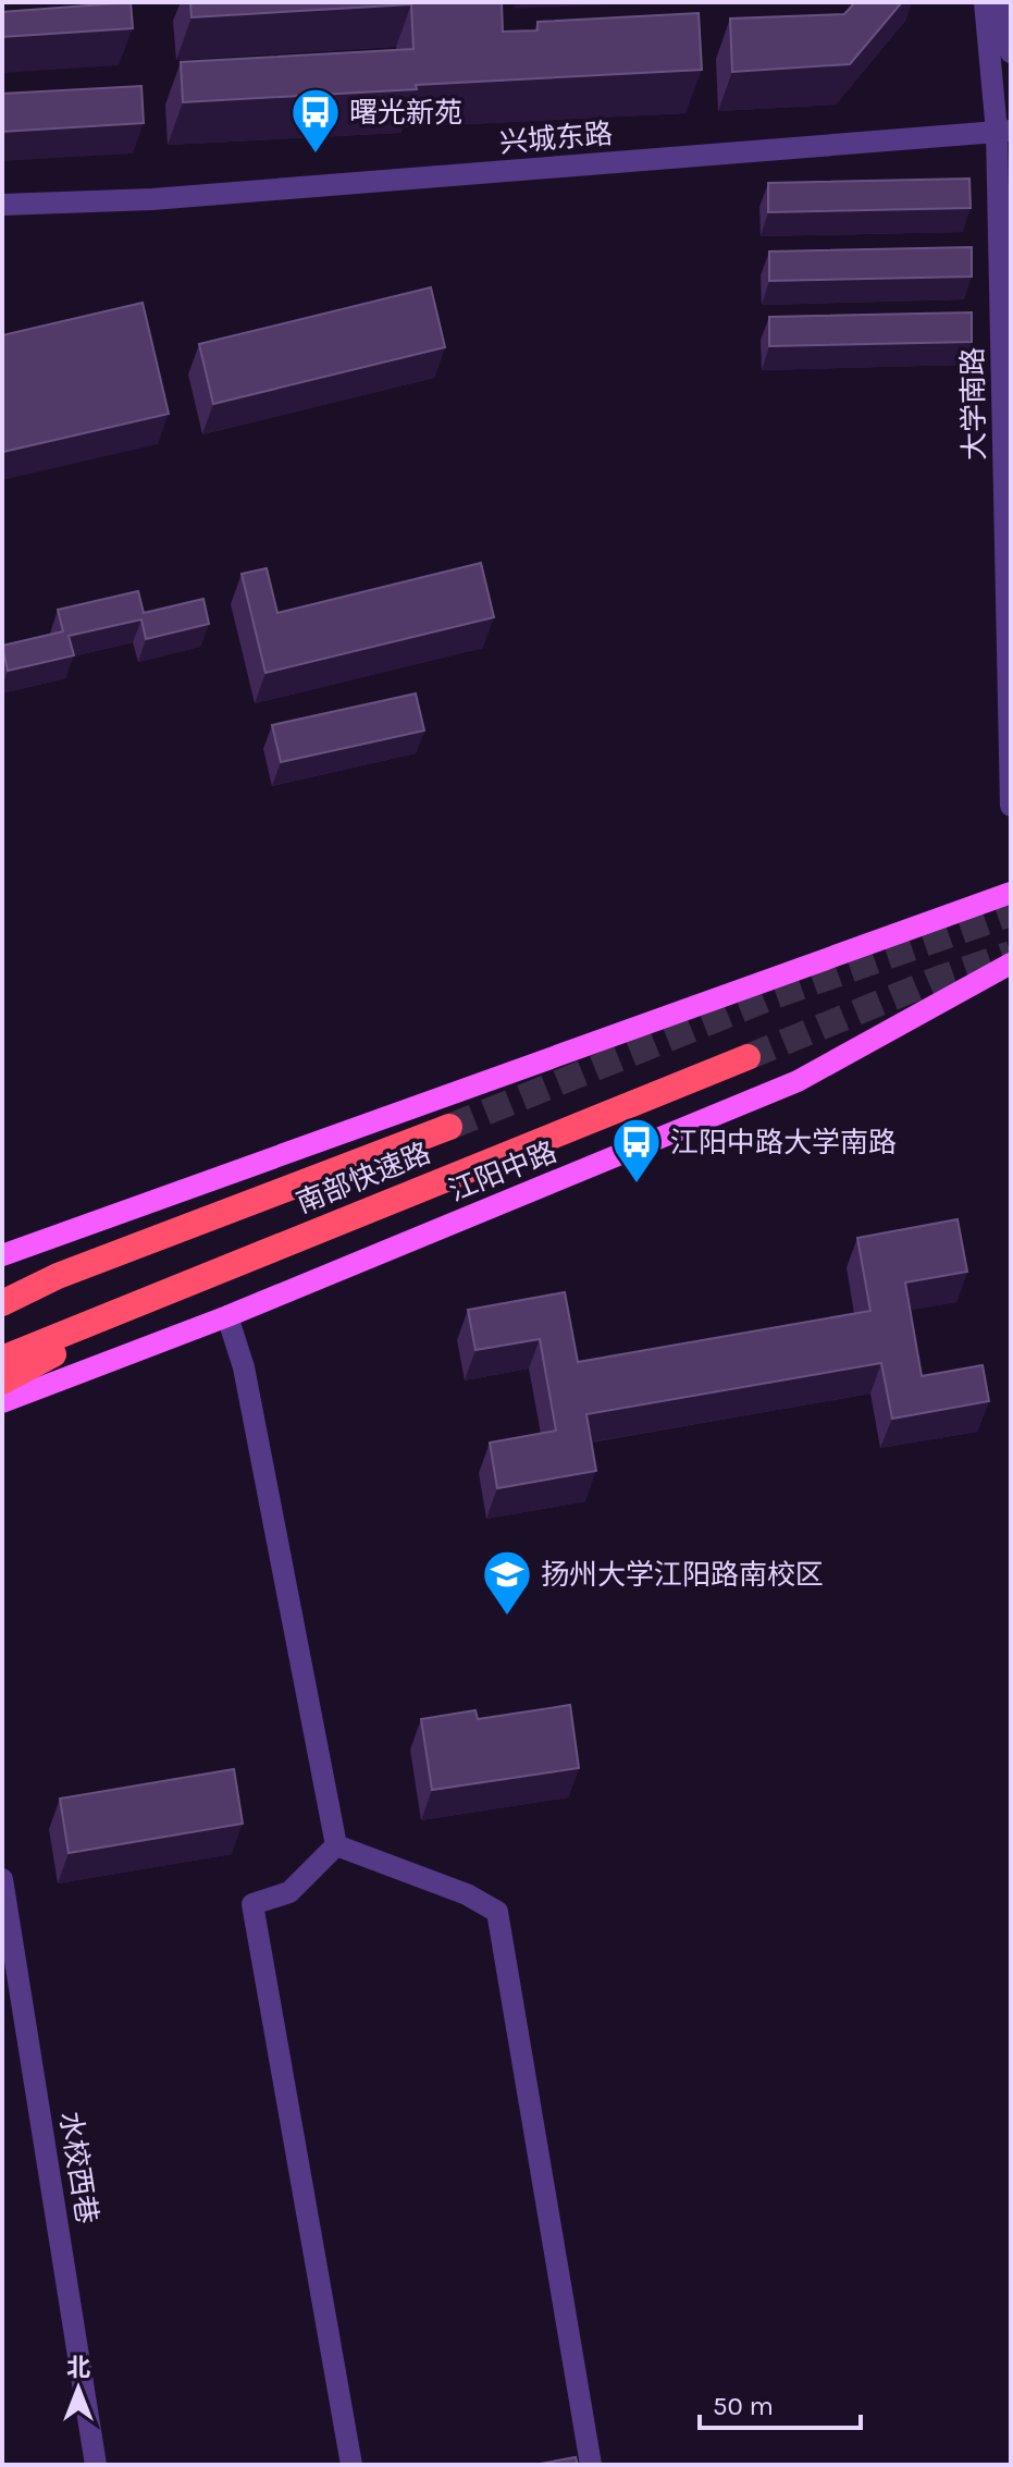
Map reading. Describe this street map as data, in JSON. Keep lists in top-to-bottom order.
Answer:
{
  "streets": {
    "highway": ["南部快速路"],
    "main road": ["江阳中路"],
    "street": ["兴城东路", "大学南路", "水校西巷"]
  },
  "crossings": [
    ["兴城东路", "大学南路"]
  ],
  "places": {
    "bus stop": ["曙光新苑", "江阳中路大学南路"],
    "school or university": ["扬州大学江阳路南校区"]
  },
  "scale_bar": "50 m",
  "north": "top"
}
